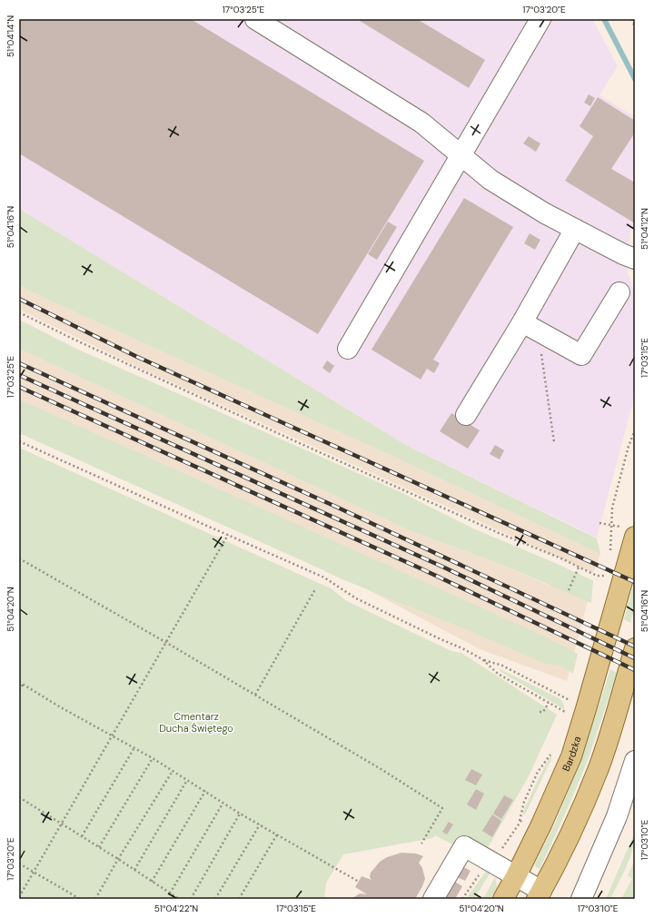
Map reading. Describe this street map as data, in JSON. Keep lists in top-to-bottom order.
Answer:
{
  "streets": {
    "main road": ["Bardzka"]
  },
  "parks": ["Cmentarz Ducha Świętego"],
  "coordinates": [
    "17°03'25\"E",
    "17°03'20\"E",
    "51°04'14\"N",
    "51°04'16\"N",
    "51°04'12\"N",
    "17°03'15\"E",
    "51°04'20\"N",
    "17°03'10\"E",
    "51°04'22\"N"
  ]
}
